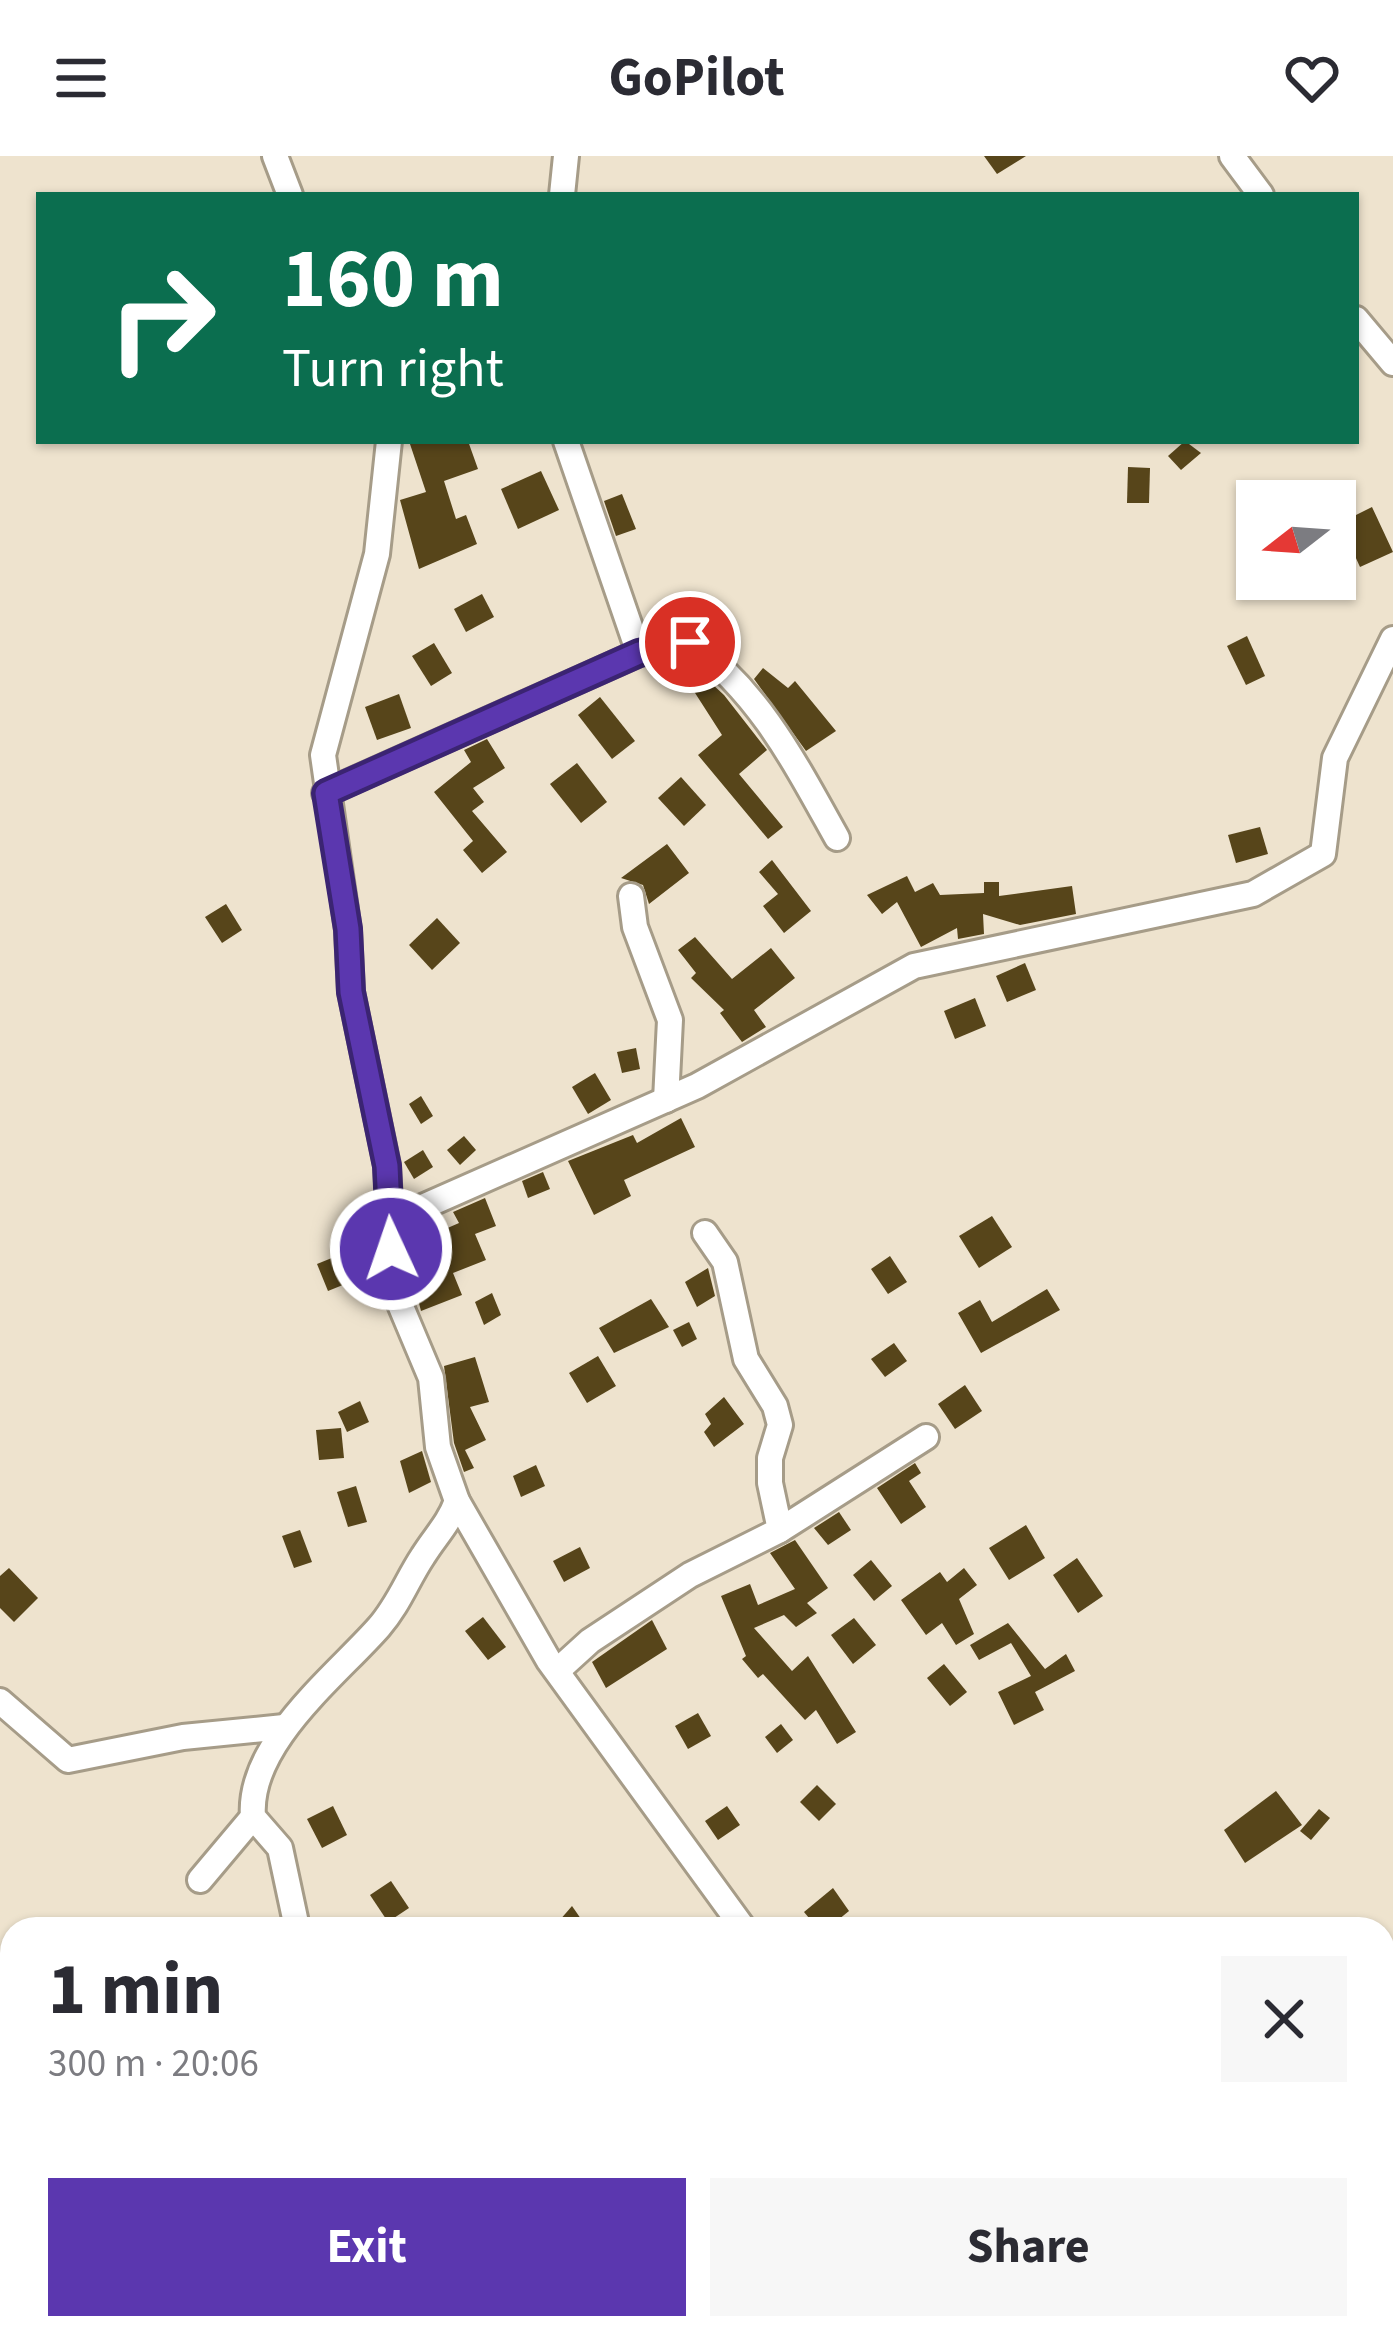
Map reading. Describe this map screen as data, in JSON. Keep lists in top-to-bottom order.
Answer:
{
  "north": "left",
  "page": {
    "header": "GoPilot",
    "turn": ["160 m", "Turn right"],
    "heading": ["1 min", "300 m · 20:06"],
    "buttons": ["Exit", "Share"]
  }
}
